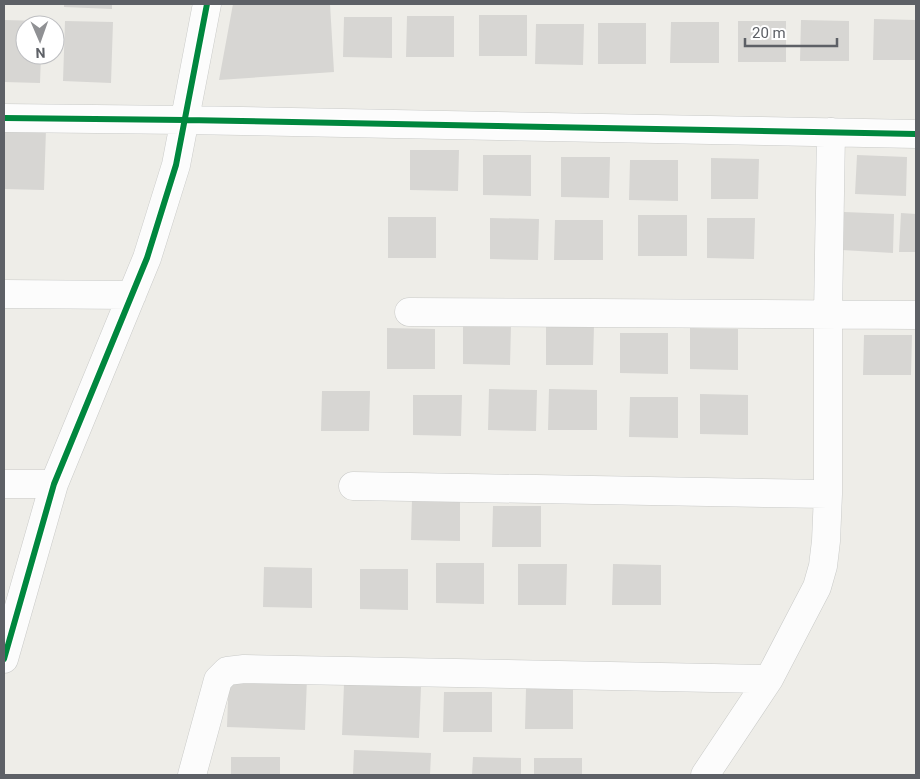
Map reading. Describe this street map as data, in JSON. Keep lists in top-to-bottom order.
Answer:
{
  "scale_bar": "20 m",
  "north": "bottom"
}
